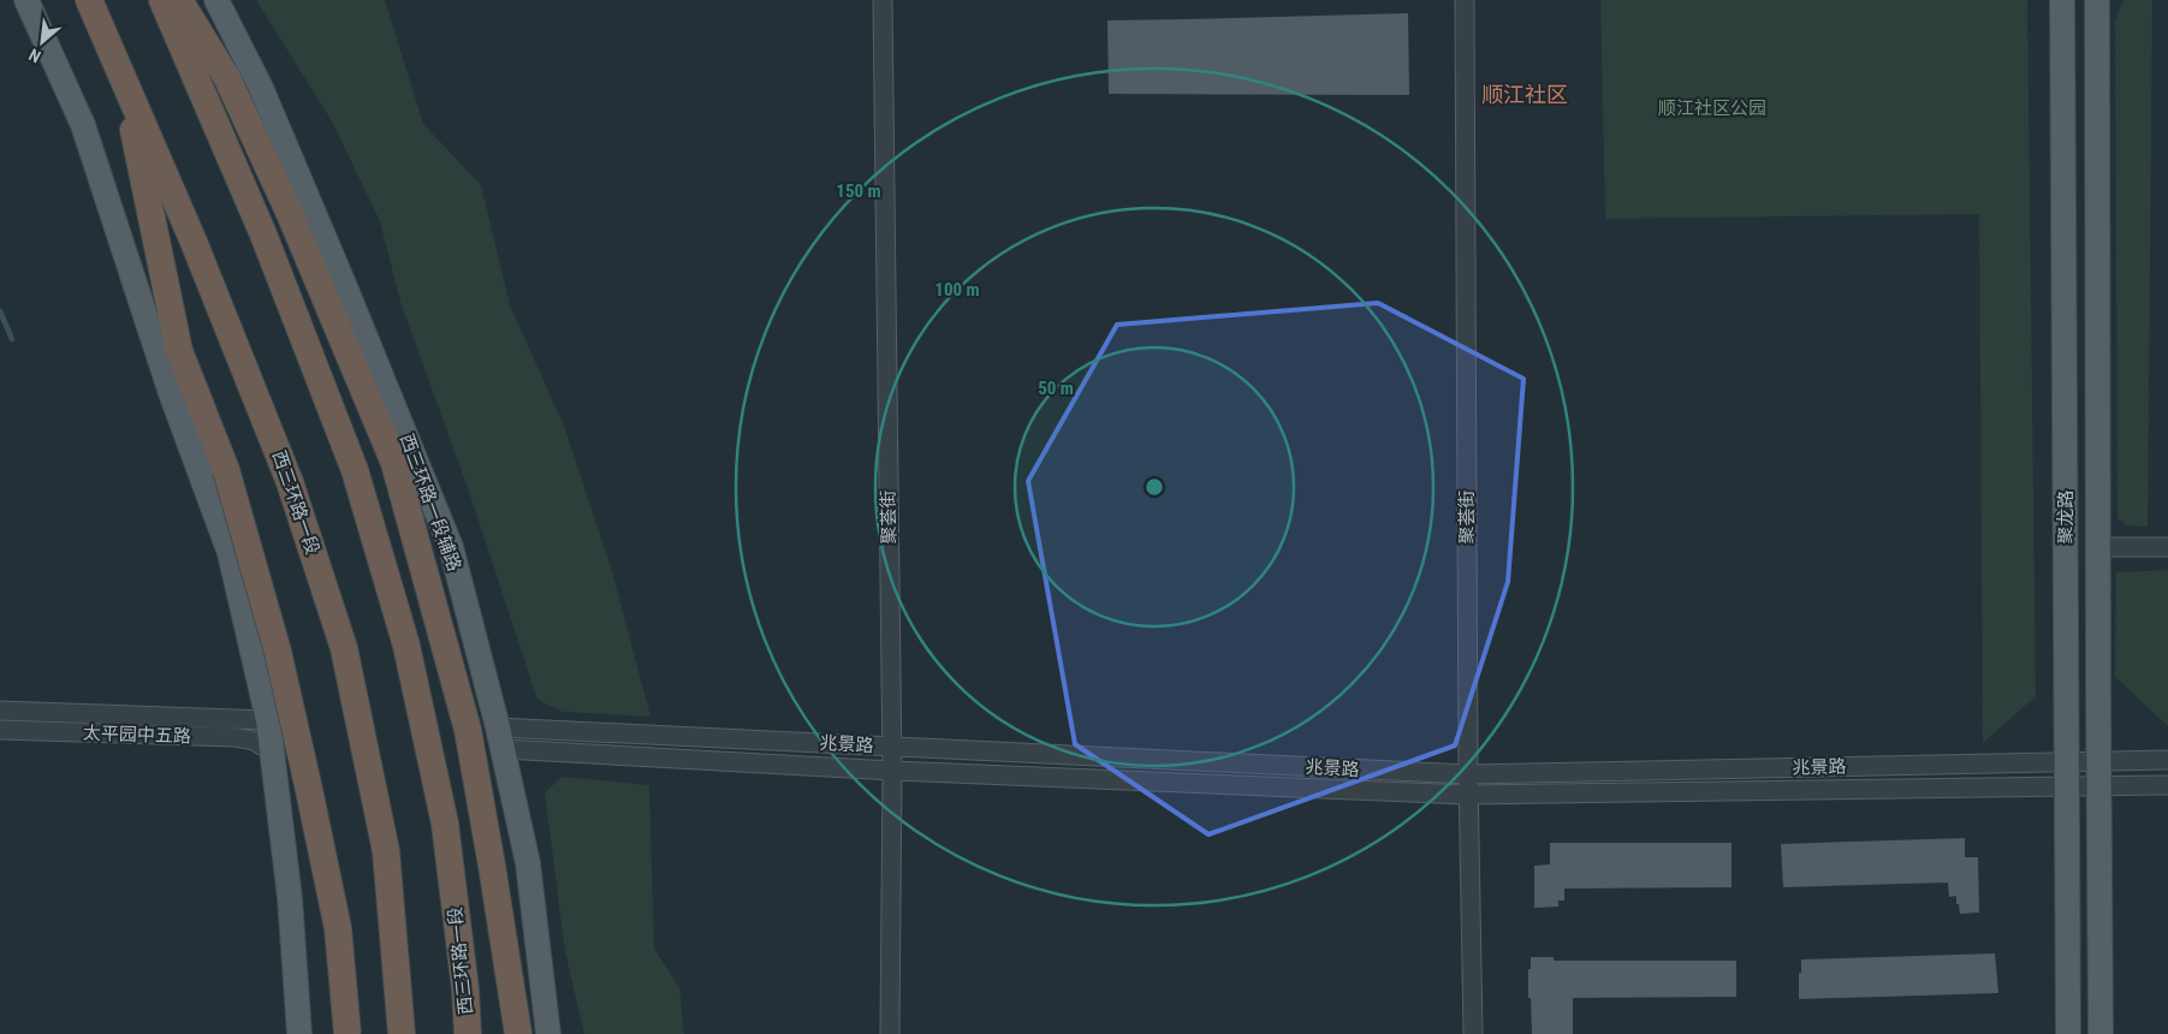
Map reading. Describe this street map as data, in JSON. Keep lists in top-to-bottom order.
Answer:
{
  "streets": {
    "highway": ["西三环路一段"],
    "main road": ["西三环路一段辅路", "聚龙路"],
    "street": ["聚荟街", "太平园中五路", "兆景路"]
  },
  "crossings": [
    ["西三环路一段辅路", "兆景路"],
    ["聚荟街", "兆景路"],
    ["聚龙路", "兆景路"]
  ],
  "districts": ["顺江社区"],
  "parks": ["顺江社区公园"],
  "north": "bottom left",
  "rings": ["150 m", "100 m", "50 m"]
}
